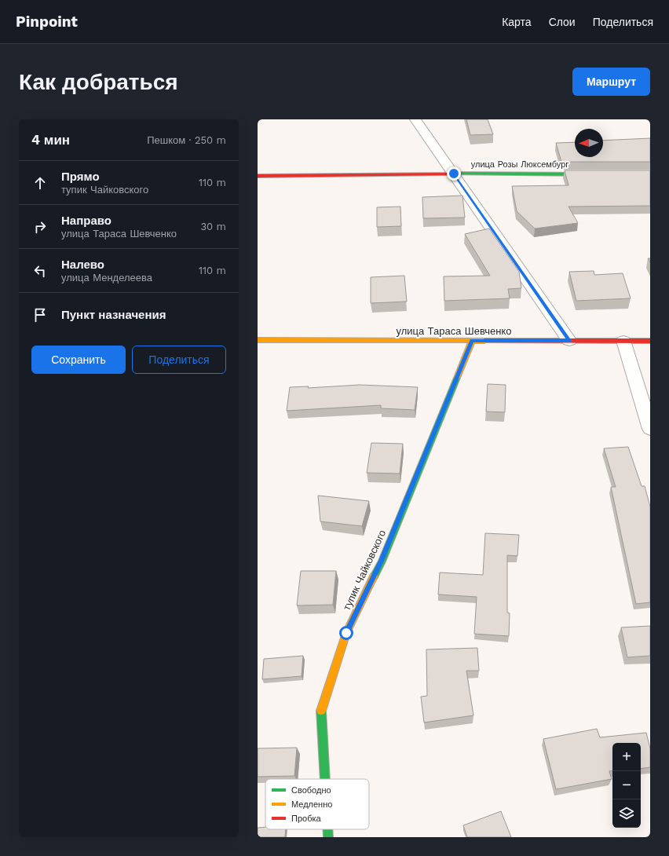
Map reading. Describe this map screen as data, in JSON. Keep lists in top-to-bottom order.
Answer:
{
  "streets": {
    "street": ["улица Розы Люксембург", "улица Тараса Шевченко", "тупик Чайковского"]
  },
  "crossings": [
    ["улица Тараса Шевченко", "тупик Чайковского"]
  ],
  "legend": ["Свободно", "Медленно", "Пробка"],
  "north": "left",
  "page": {
    "header": "Pinpoint",
    "nav": ["Карта", "Слои", "Поделиться"],
    "buttons": [
      "Маршрут",
      ["Сохранить", "Поделиться"]
    ],
    "title": "Как добраться",
    "heading": ["4 мин", "Пешком · 250 m"],
    "list": [
      ["Прямо", "тупик Чайковского", "110 m"],
      ["Направо", "улица Тараса Шевченко", "30 m"],
      ["Налево", "улица Менделеева", "110 m"],
      "Пункт назначения"
    ],
    "map_buttons": ["+", "−"]
  }
}
